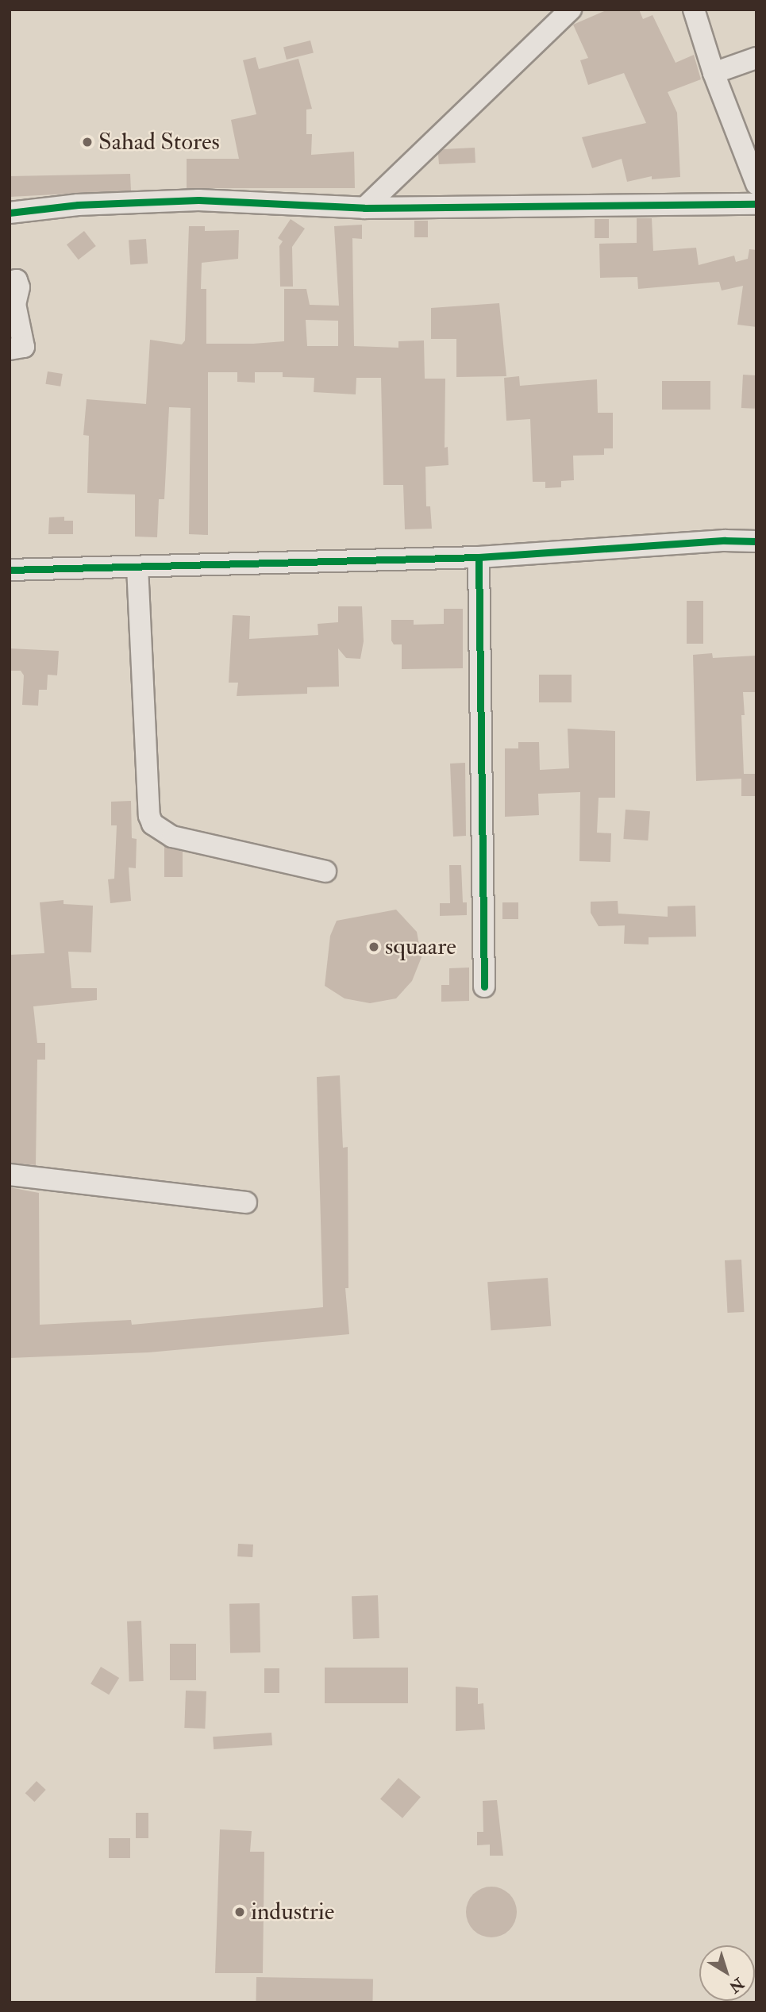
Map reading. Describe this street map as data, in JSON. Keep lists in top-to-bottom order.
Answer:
{
  "places": ["Sahad Stores", "squaare", "industrie"],
  "north": "bottom right"
}
